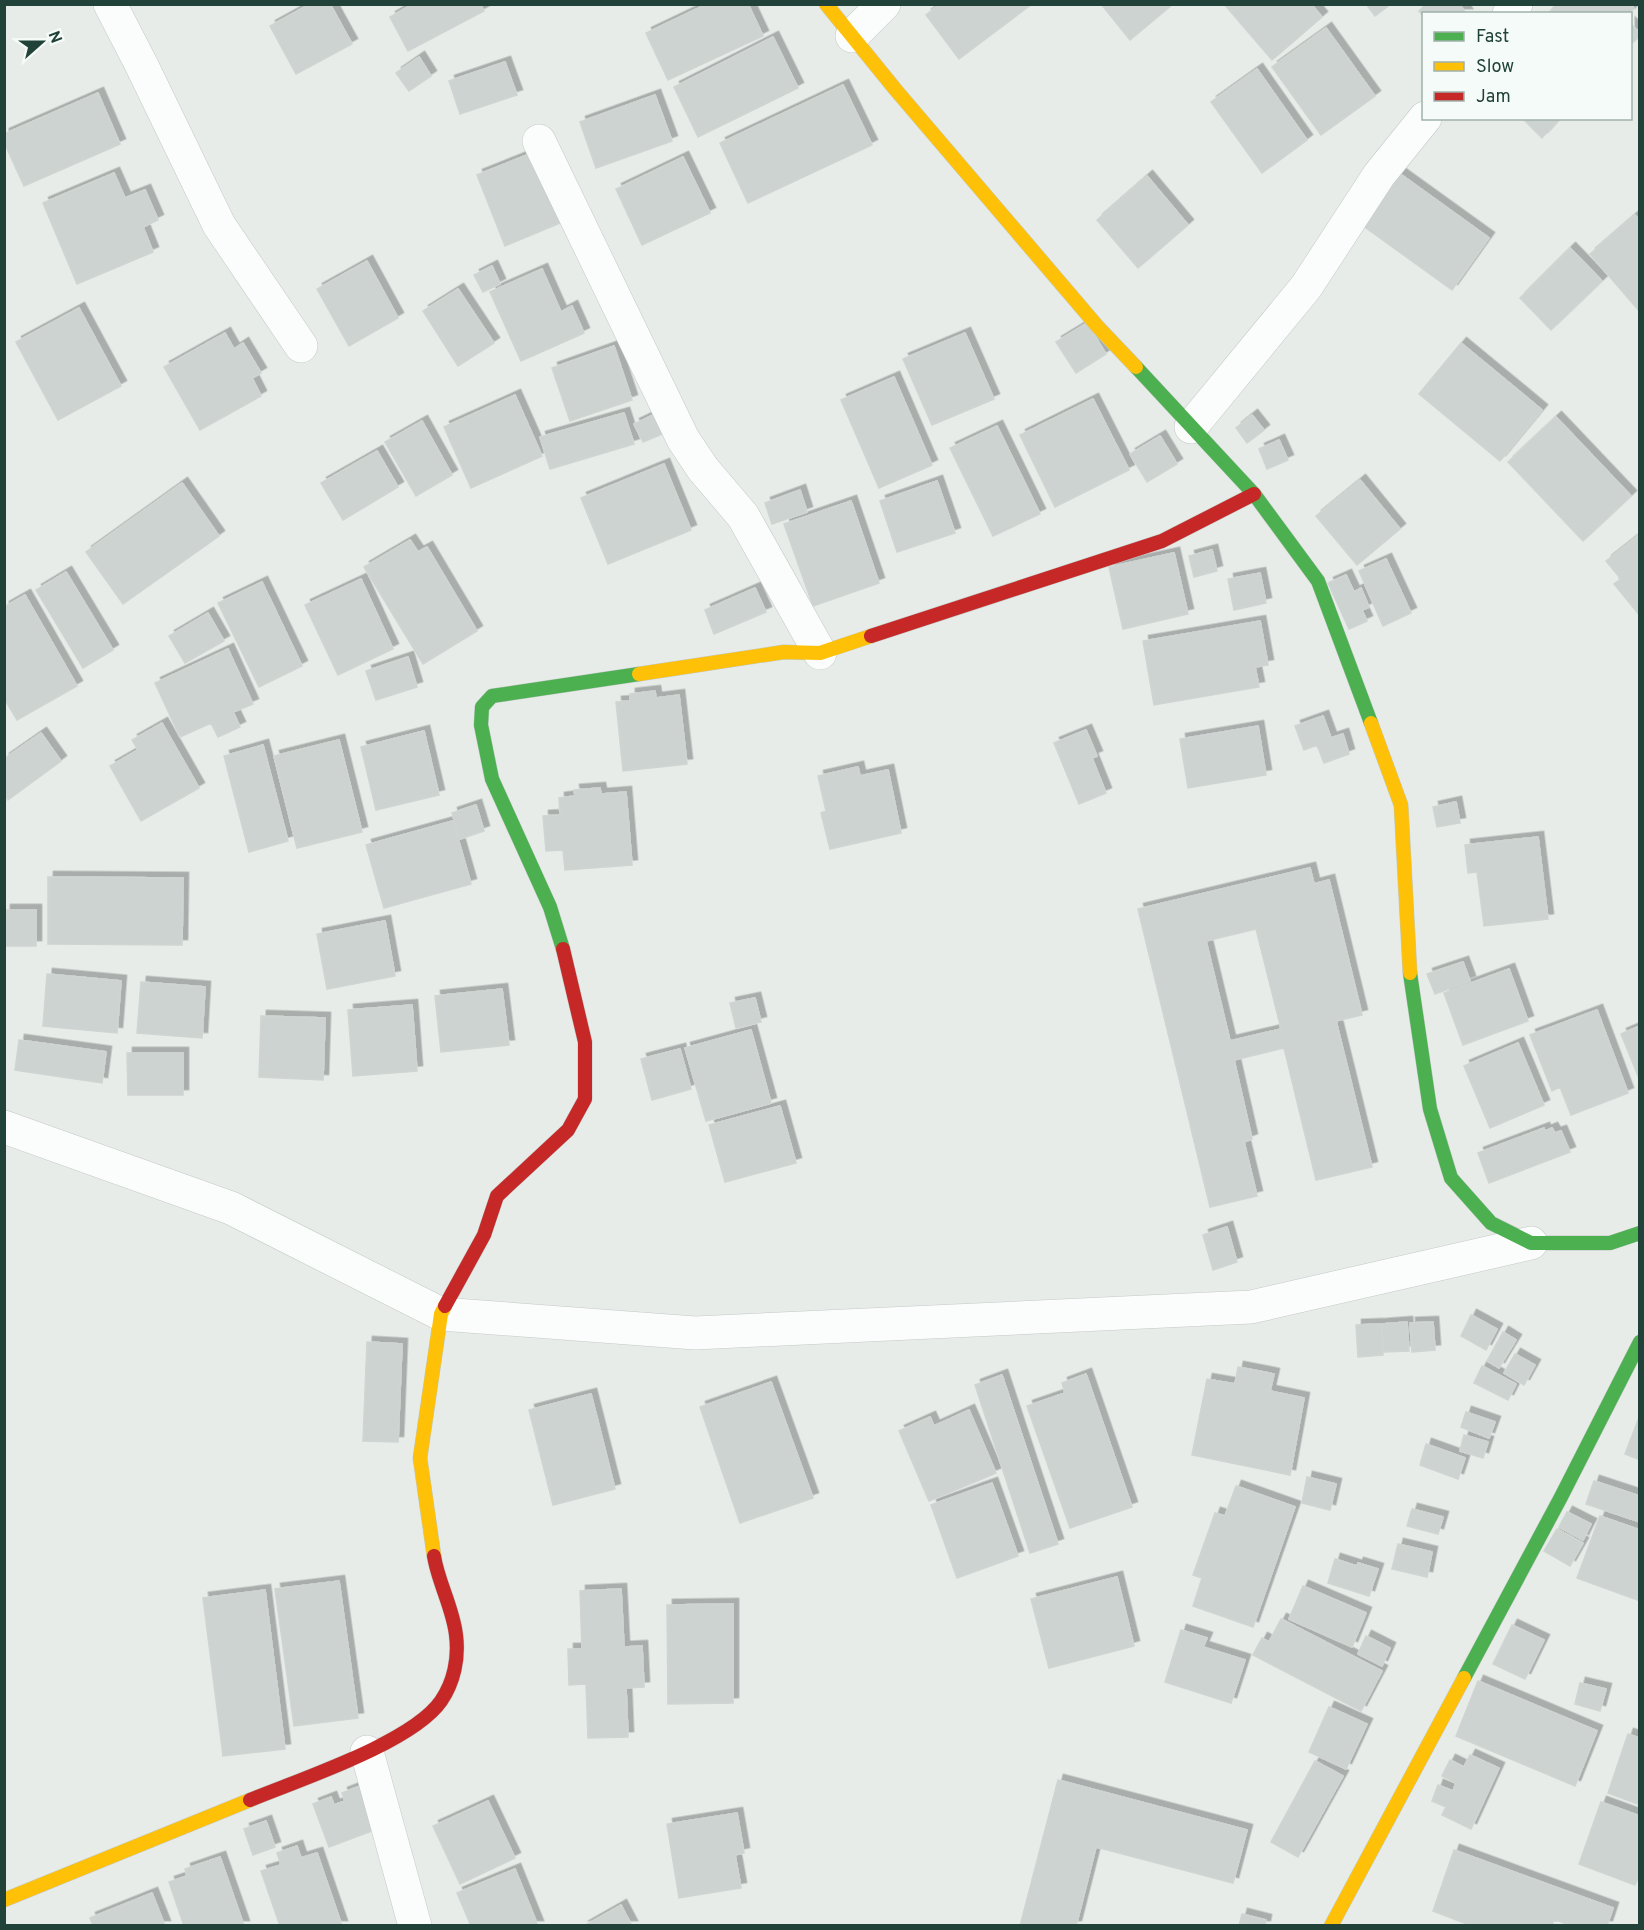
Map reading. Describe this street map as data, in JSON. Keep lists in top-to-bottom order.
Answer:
{
  "legend": ["Fast", "Slow", "Jam"],
  "north": "right"
}
